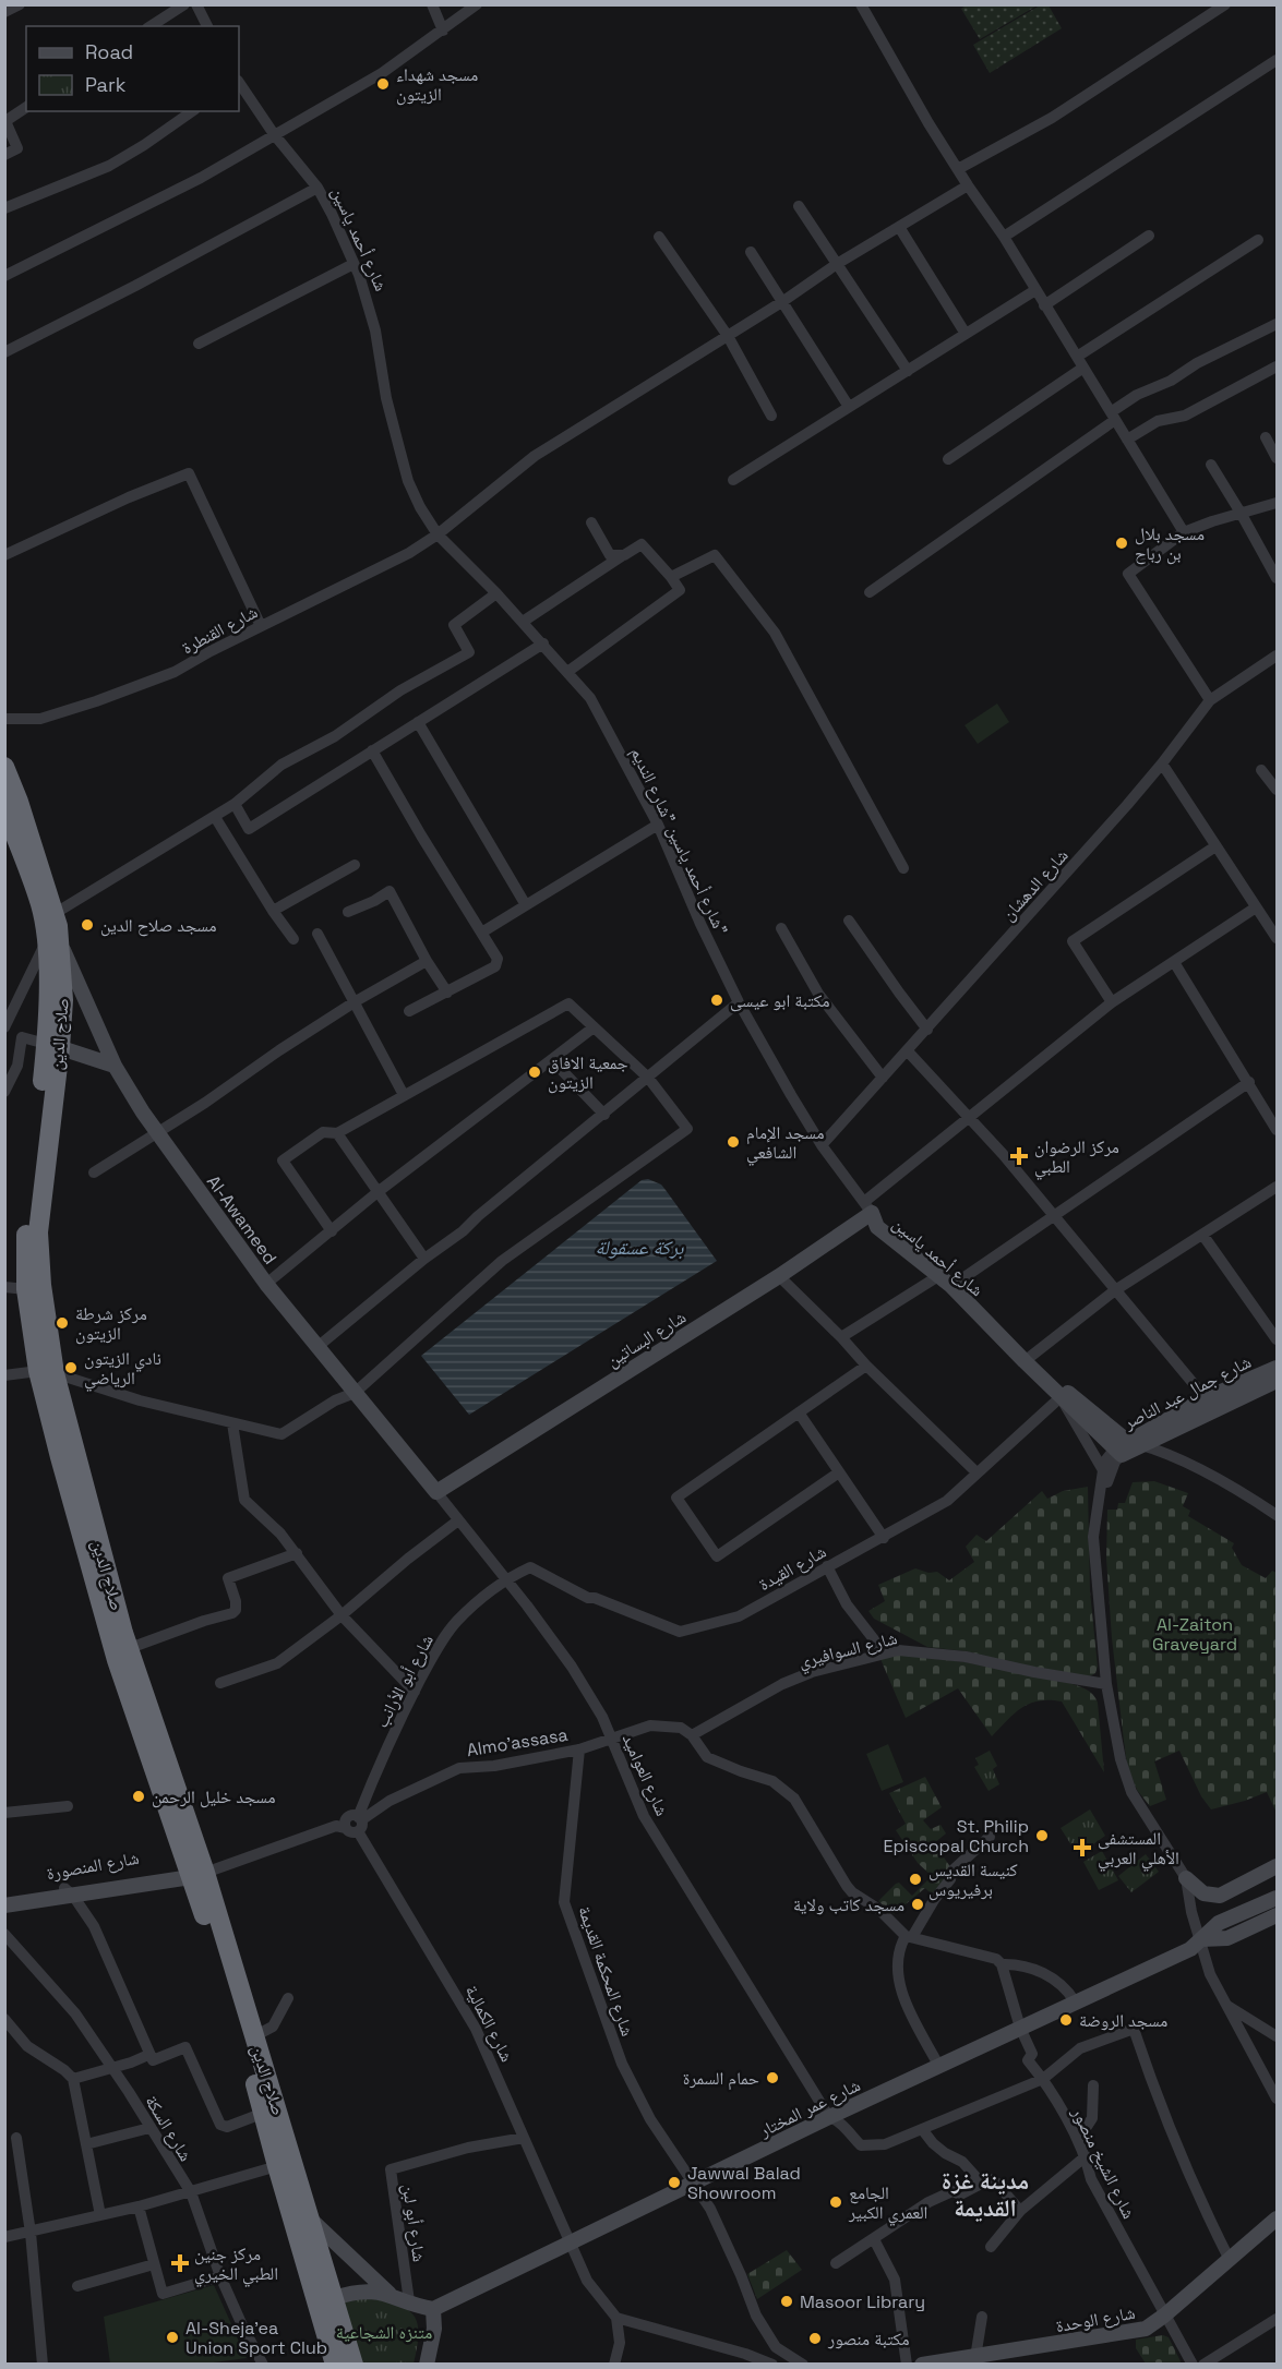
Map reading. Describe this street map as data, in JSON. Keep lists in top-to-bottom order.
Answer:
{
  "streets": {
    "highway": ["صلاح الدين"],
    "main road": [
      "شارع أحمد ياسين",
      "Al-Awameed",
      "شارع البساتين",
      "شارع جمال عبد الناصر",
      "شارع المنصورة",
      "شارع عمر المختار",
      "شارع الوحدة"
    ],
    "street": [
      "شارع القنطرة",
      "شارع أحمد ياسين \"شارع النديم\"",
      "شارع الدهشان",
      "شارع القيدة",
      "شارع السوافيري",
      "شارع أبو الأرانب",
      "Almo'assasa",
      "شارع العواميد",
      "شارع المحكمة القديمة",
      "شارع الكمالية",
      "شارع السكة",
      "شارع الشيخ منصور",
      "شارع أبو لبن"
    ]
  },
  "crossings": [
    ["شارع أحمد ياسين", "شارع أحمد ياسين \"شارع النديم\""],
    ["شارع أحمد ياسين", "شارع البساتين"],
    ["شارع أحمد ياسين", "شارع جمال عبد الناصر"],
    ["شارع أحمد ياسين", "شارع القيدة"],
    ["شارع القنطرة", "شارع أحمد ياسين \"شارع النديم\""],
    ["شارع أحمد ياسين \"شارع النديم\"", "شارع الدهشان"],
    ["شارع أحمد ياسين \"شارع النديم\"", "شارع البساتين"],
    ["صلاح الدين", "Al-Awameed"],
    ["صلاح الدين", "شارع المنصورة"],
    ["Al-Awameed", "شارع البساتين"],
    ["Al-Awameed", "شارع العواميد"],
    ["شارع البساتين", "شارع العواميد"],
    ["شارع القيدة", "شارع أبو الأرانب"],
    ["شارع القيدة", "شارع العواميد"],
    ["شارع أبو الأرانب", "Almo'assasa"],
    ["شارع أبو الأرانب", "شارع العواميد"],
    ["شارع أبو الأرانب", "شارع الكمالية"],
    ["Almo'assasa", "شارع العواميد"],
    ["Almo'assasa", "شارع المحكمة القديمة"],
    ["Almo'assasa", "شارع الكمالية"],
    ["شارع العواميد", "شارع عمر المختار"],
    ["شارع العواميد", "شارع الشيخ منصور"],
    ["شارع العواميد", "شارع الوحدة"],
    ["شارع المحكمة القديمة", "شارع عمر المختار"],
    ["شارع الكمالية", "شارع عمر المختار"],
    ["شارع الكمالية", "شارع أبو لبن"],
    ["شارع عمر المختار", "شارع الشيخ منصور"],
    ["شارع الشيخ منصور", "شارع الوحدة"]
  ],
  "districts": ["مدينة غزة القديمة"],
  "water": ["بركة عسقولة"],
  "parks": ["Al-Zaiton Graveyard", "متنزه الشجاعية"],
  "places": {
    "other": [
      "مسجد شهداء الزيتون",
      "مسجد بلال بن رباح",
      "مسجد صلاح الدين",
      "مكتبة ابو عيسى",
      "جمعية الافاق الزيتون",
      "مسجد الإمام الشافعي",
      "مركز شرطة الزيتون",
      "نادي الزيتون الرياضي",
      "مسجد خليل الرحمن",
      "St. Philip Episcopal Church",
      "كنيسة القديس برفيريوس",
      "مسجد كاتب ولاية",
      "مسجد الروضة",
      "حمام السمرة",
      "Jawwal Balad Showroom",
      "الجامع العمري الكبير",
      "Masoor Library",
      "Al-Sheja'ea Union Sport Club",
      "مكتبة منصور"
    ],
    "health": ["مركز الرضوان الطبي", "المستشفى الأهلي العربي", "مركز جنين الطبي الخيري"]
  },
  "legend": ["Road", "Park"]
}
